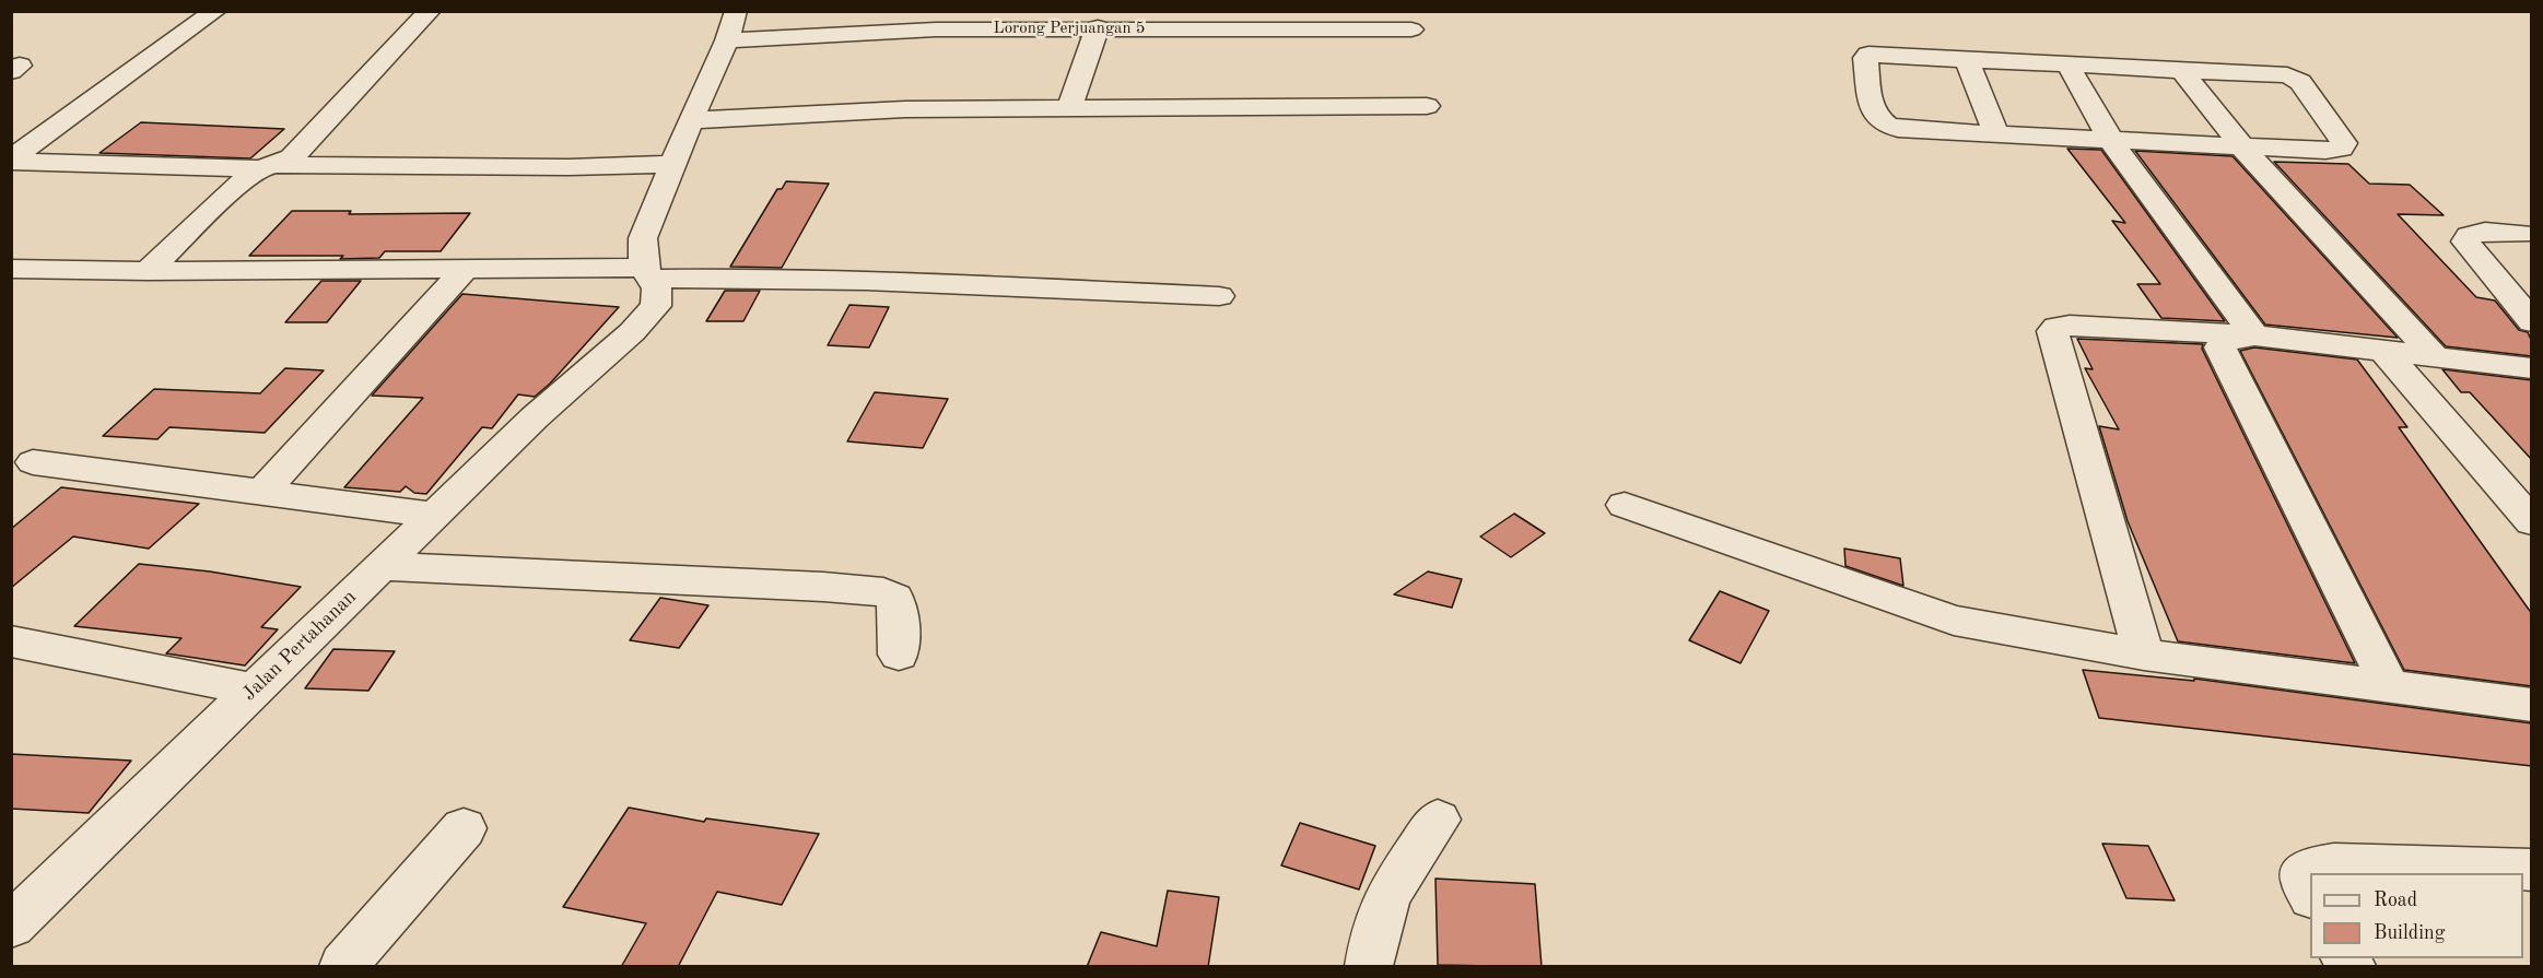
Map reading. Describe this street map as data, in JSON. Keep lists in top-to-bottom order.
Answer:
{
  "streets": {
    "street": ["Lorong Perjuangan 5", "Jalan Pertahanan"]
  },
  "legend": ["Road", "Building"]
}
